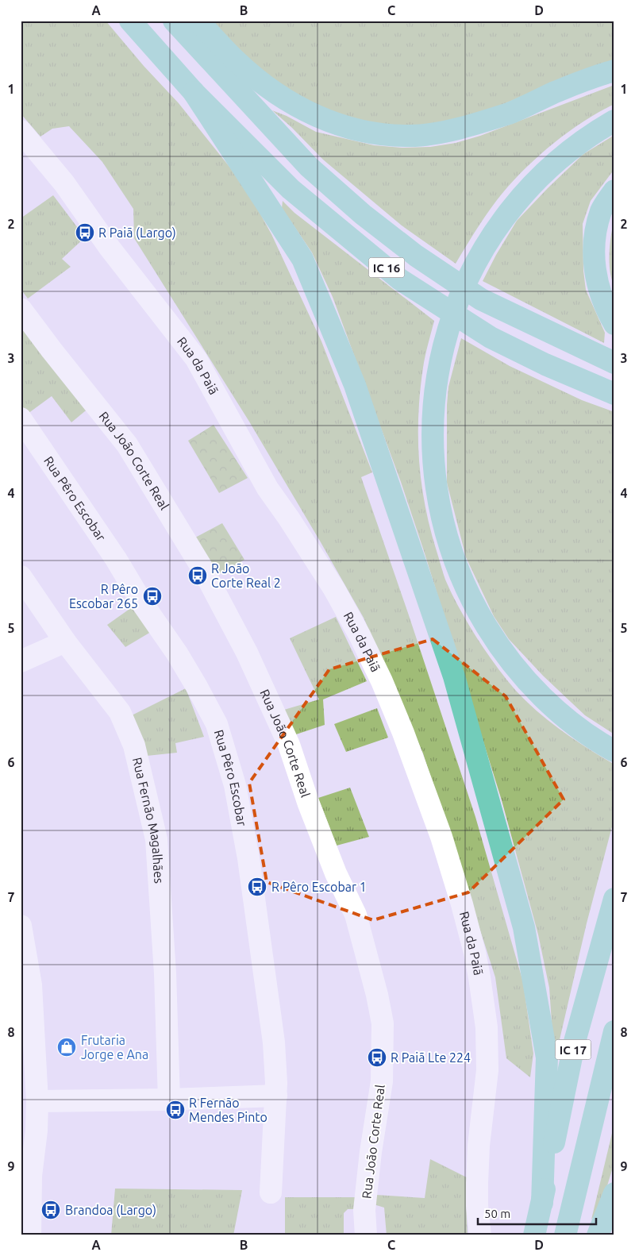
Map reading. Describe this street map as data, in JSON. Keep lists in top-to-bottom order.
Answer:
{
  "streets": {
    "highway": ["IC 16", "IC 17"],
    "street": [
      "Rua da Paiã",
      "Rua João Corte Real",
      "Rua Pêro Escobar",
      "Rua Fernão Magalhães"
    ]
  },
  "places": {
    "bus stop": [
      "R Paiã (Largo)",
      "R João Corte Real 2",
      "R Pêro Escobar 265",
      "R Pêro Escobar 1",
      "R Paiã Lte 224",
      "R Fernão Mendes Pinto",
      "Brandoa (Largo)"
    ],
    "shop": ["Frutaria Jorge e Ana"]
  },
  "scale_bar": "50 m",
  "grid": {
    "columns": [
      "A",
      "B",
      "C",
      "D"
    ],
    "rows": [
      "1",
      "2",
      "3",
      "4",
      "5",
      "6",
      "7",
      "8",
      "9"
    ]
  }
}
